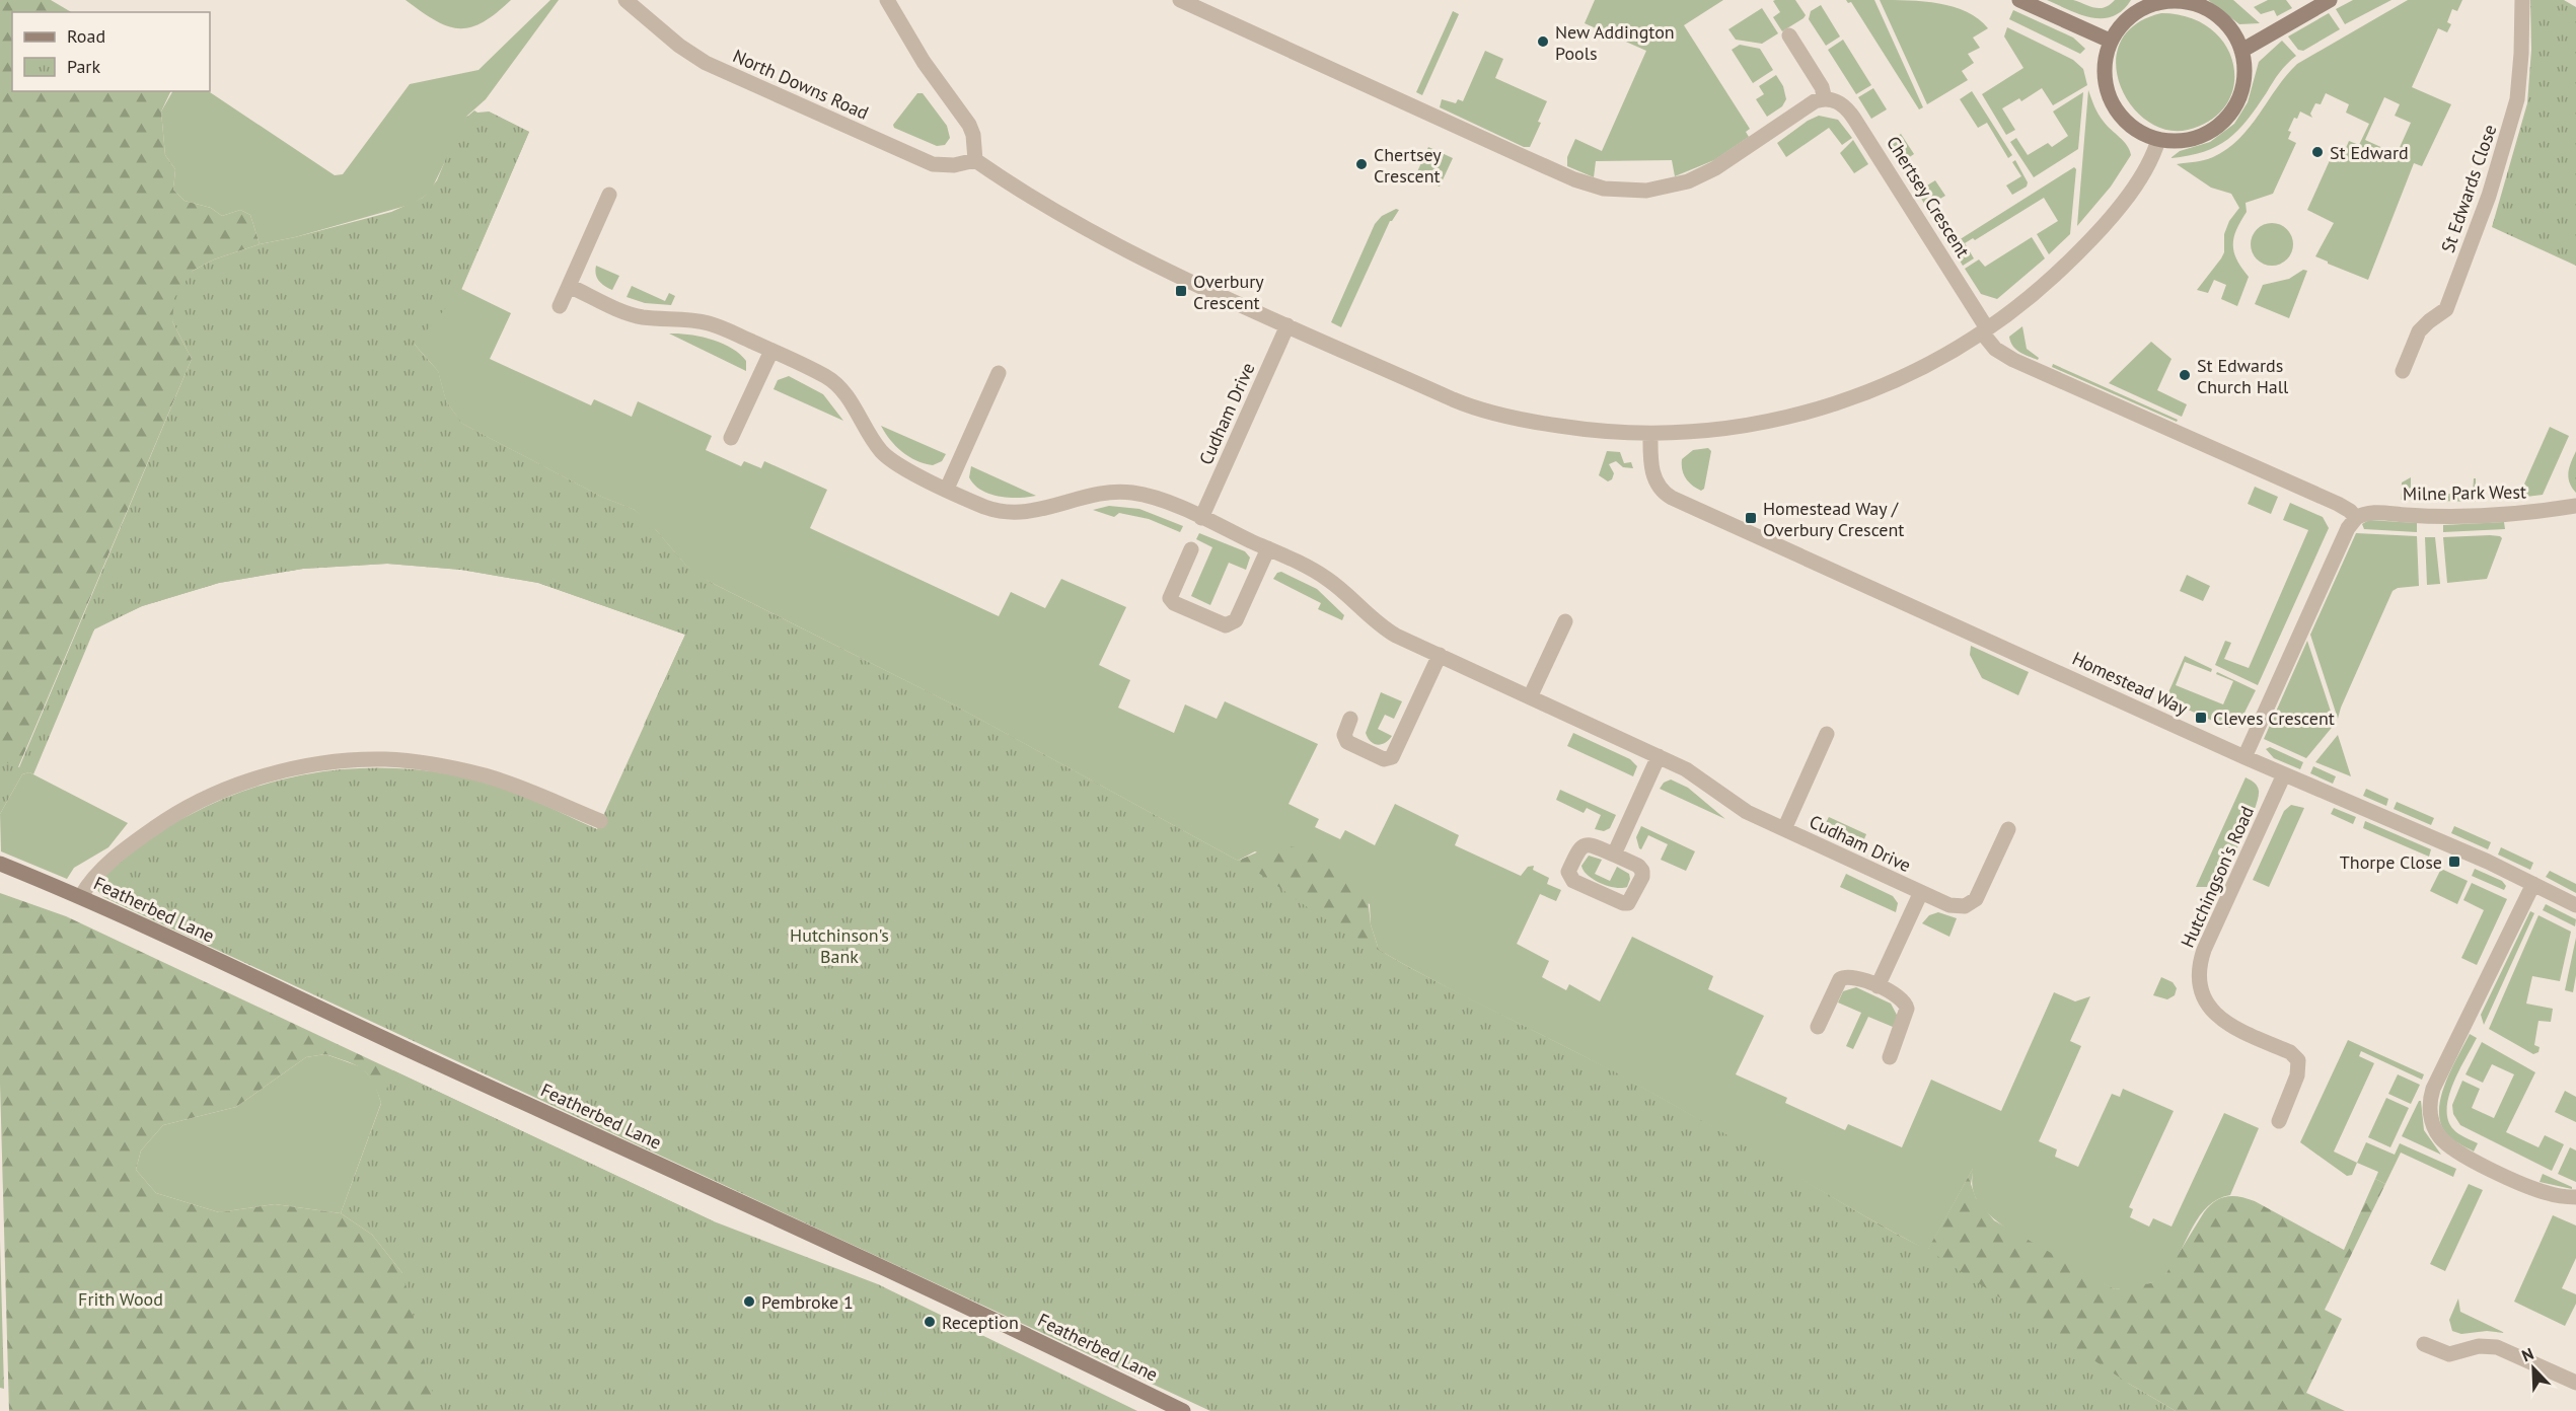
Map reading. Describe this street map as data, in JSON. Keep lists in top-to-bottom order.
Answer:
{
  "streets": {
    "street": [
      "North Downs Road",
      "St Edwards Close",
      "Chertsey Crescent",
      "Cudham Drive",
      "Milne Park West",
      "Homestead Way",
      "Hutchingson's Road",
      "Featherbed Lane"
    ]
  },
  "crossings": [
    ["Homestead Way", "Hutchingson's Road"]
  ],
  "parks": ["Hutchinson's Bank", "Frith Wood"],
  "places": {
    "other": [
      "New Addington Pools",
      "St Edward",
      "Chertsey Crescent",
      "St Edwards Church Hall",
      "Pembroke 1",
      "Reception"
    ],
    "transit": [
      "Overbury Crescent",
      "Homestead Way / Overbury Crescent",
      "Cleves Crescent",
      "Thorpe Close"
    ]
  },
  "legend": ["Road", "Park"],
  "north": "top left"
}
